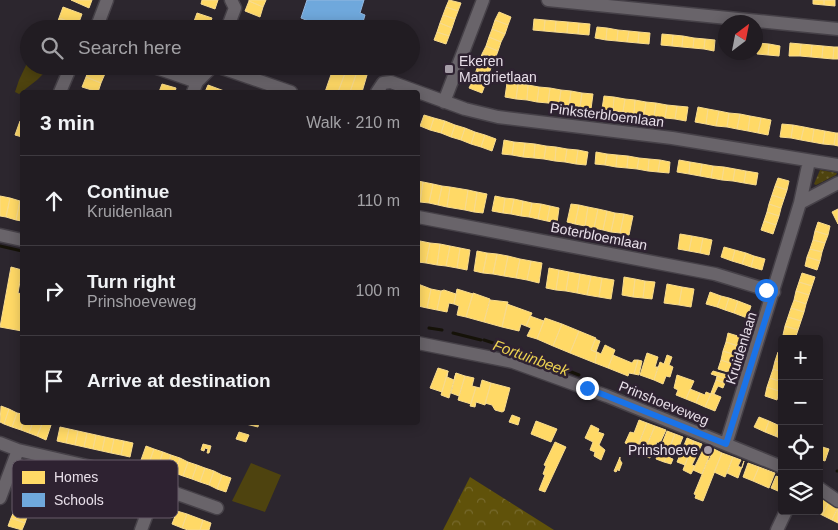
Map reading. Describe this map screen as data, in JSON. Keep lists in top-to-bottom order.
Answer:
{
  "streets": {
    "street": [
      "Pinksterbloemlaan",
      "Boterbloemlaan",
      "Kruidenlaan",
      "Prinshoeveweg"
    ]
  },
  "crossings": [
    ["Pinksterbloemlaan", "Kruidenlaan"],
    ["Boterbloemlaan", "Kruidenlaan"],
    ["Kruidenlaan", "Prinshoeveweg"]
  ],
  "water": ["Fortuinbeek"],
  "places": {
    "transit": ["Ekeren Margrietlaan"],
    "other": ["Prinshoeve"]
  },
  "legend": ["Homes", "Schools"],
  "north": "top right",
  "page": {
    "search": "Search here",
    "heading": ["3 min", "Walk · 210 m"],
    "list": [
      ["Continue", "Kruidenlaan", "110 m"],
      ["Turn right", "Prinshoeveweg", "100 m"],
      "Arrive at destination"
    ],
    "map_buttons": ["+", "−"]
  }
}
